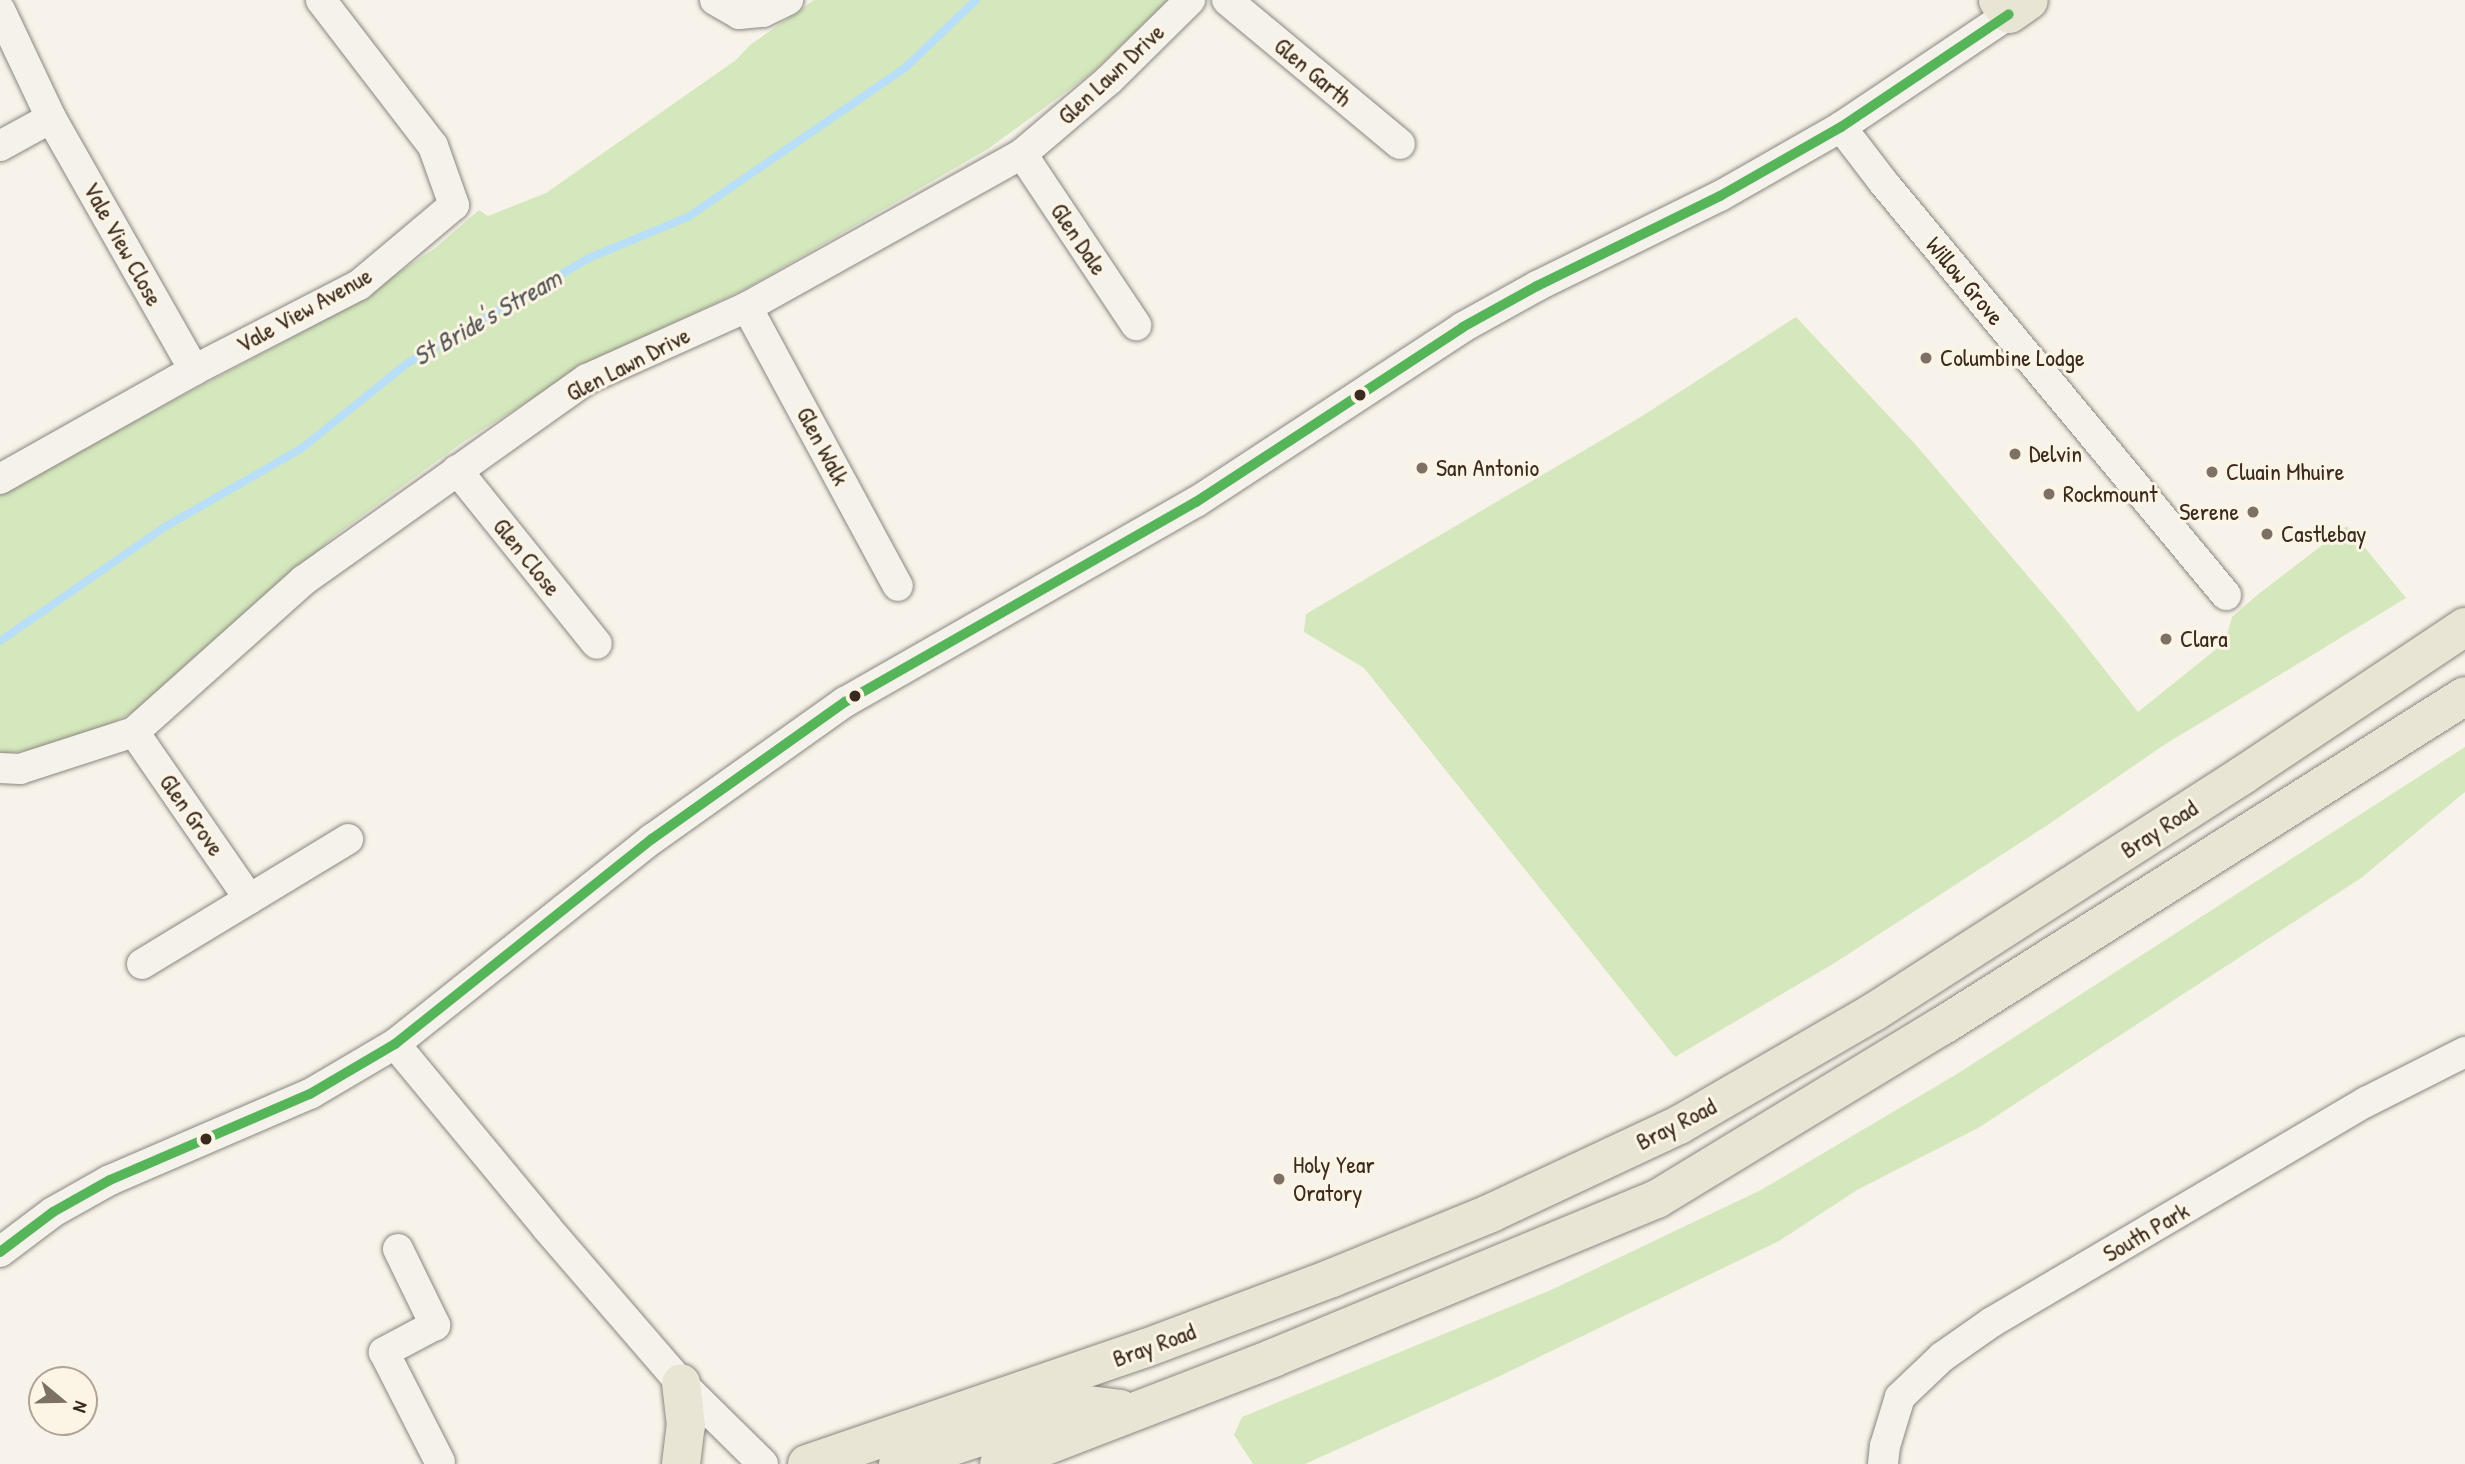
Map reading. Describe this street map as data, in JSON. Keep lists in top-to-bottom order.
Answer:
{
  "streets": {
    "highway": ["Bray Road"],
    "street": [
      "Glen Garth",
      "Glen Lawn Drive",
      "Glen Dale",
      "Vale View Close",
      "Willow Grove",
      "Vale View Avenue",
      "Glen Walk",
      "Glen Close",
      "Glen Grove",
      "South Park"
    ]
  },
  "crossings": [
    ["Glen Lawn Drive", "Glen Dale"],
    ["Glen Lawn Drive", "Glen Walk"],
    ["Glen Lawn Drive", "Glen Close"],
    ["Glen Lawn Drive", "Glen Grove"],
    ["Vale View Close", "Vale View Avenue"]
  ],
  "water": ["St Bride's Stream"],
  "places": [
    "Columbine Lodge",
    "Delvin",
    "San Antonio",
    "Cluain Mhuire",
    "Rockmount",
    "Serene",
    "Castlebay",
    "Clara",
    "Holy Year Oratory"
  ],
  "north": "right"
}
